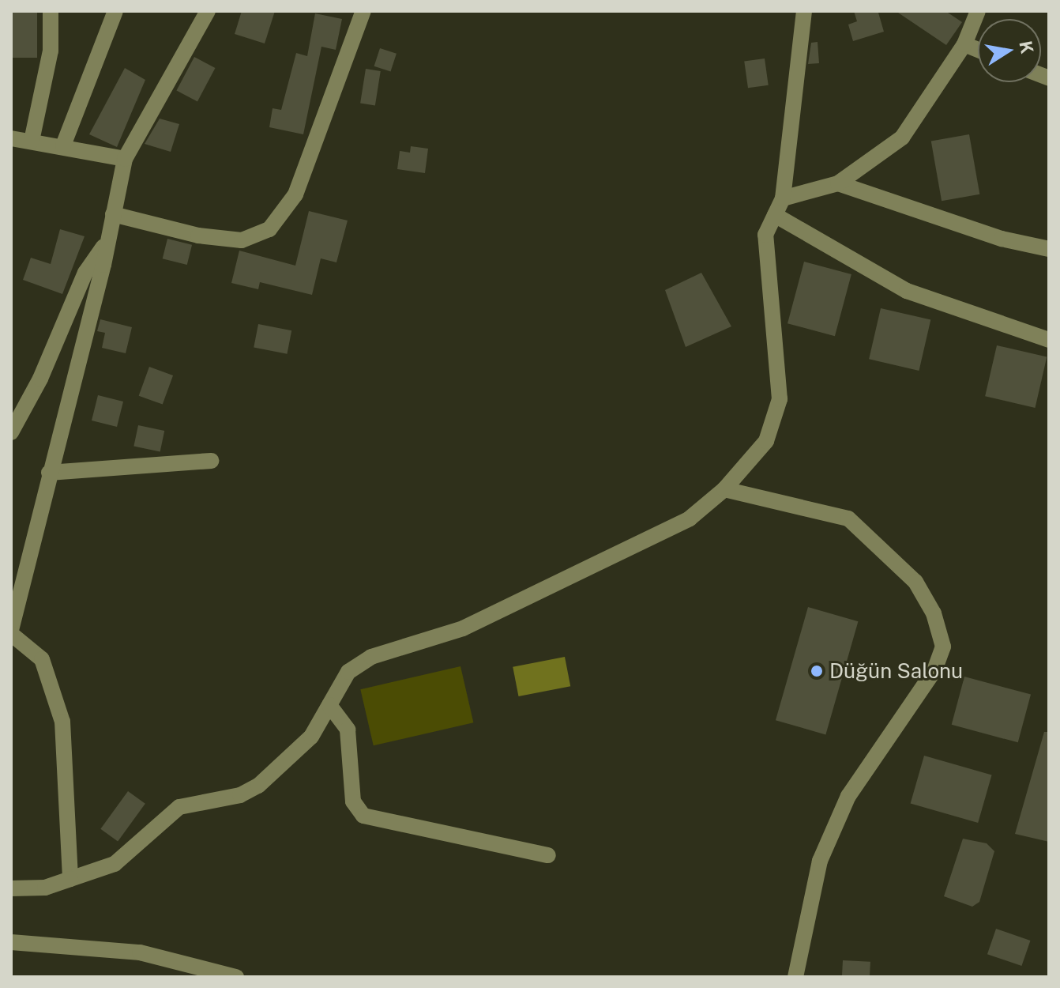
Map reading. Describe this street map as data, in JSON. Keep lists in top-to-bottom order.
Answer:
{
  "places": ["Düğün Salonu"],
  "north": "right"
}
